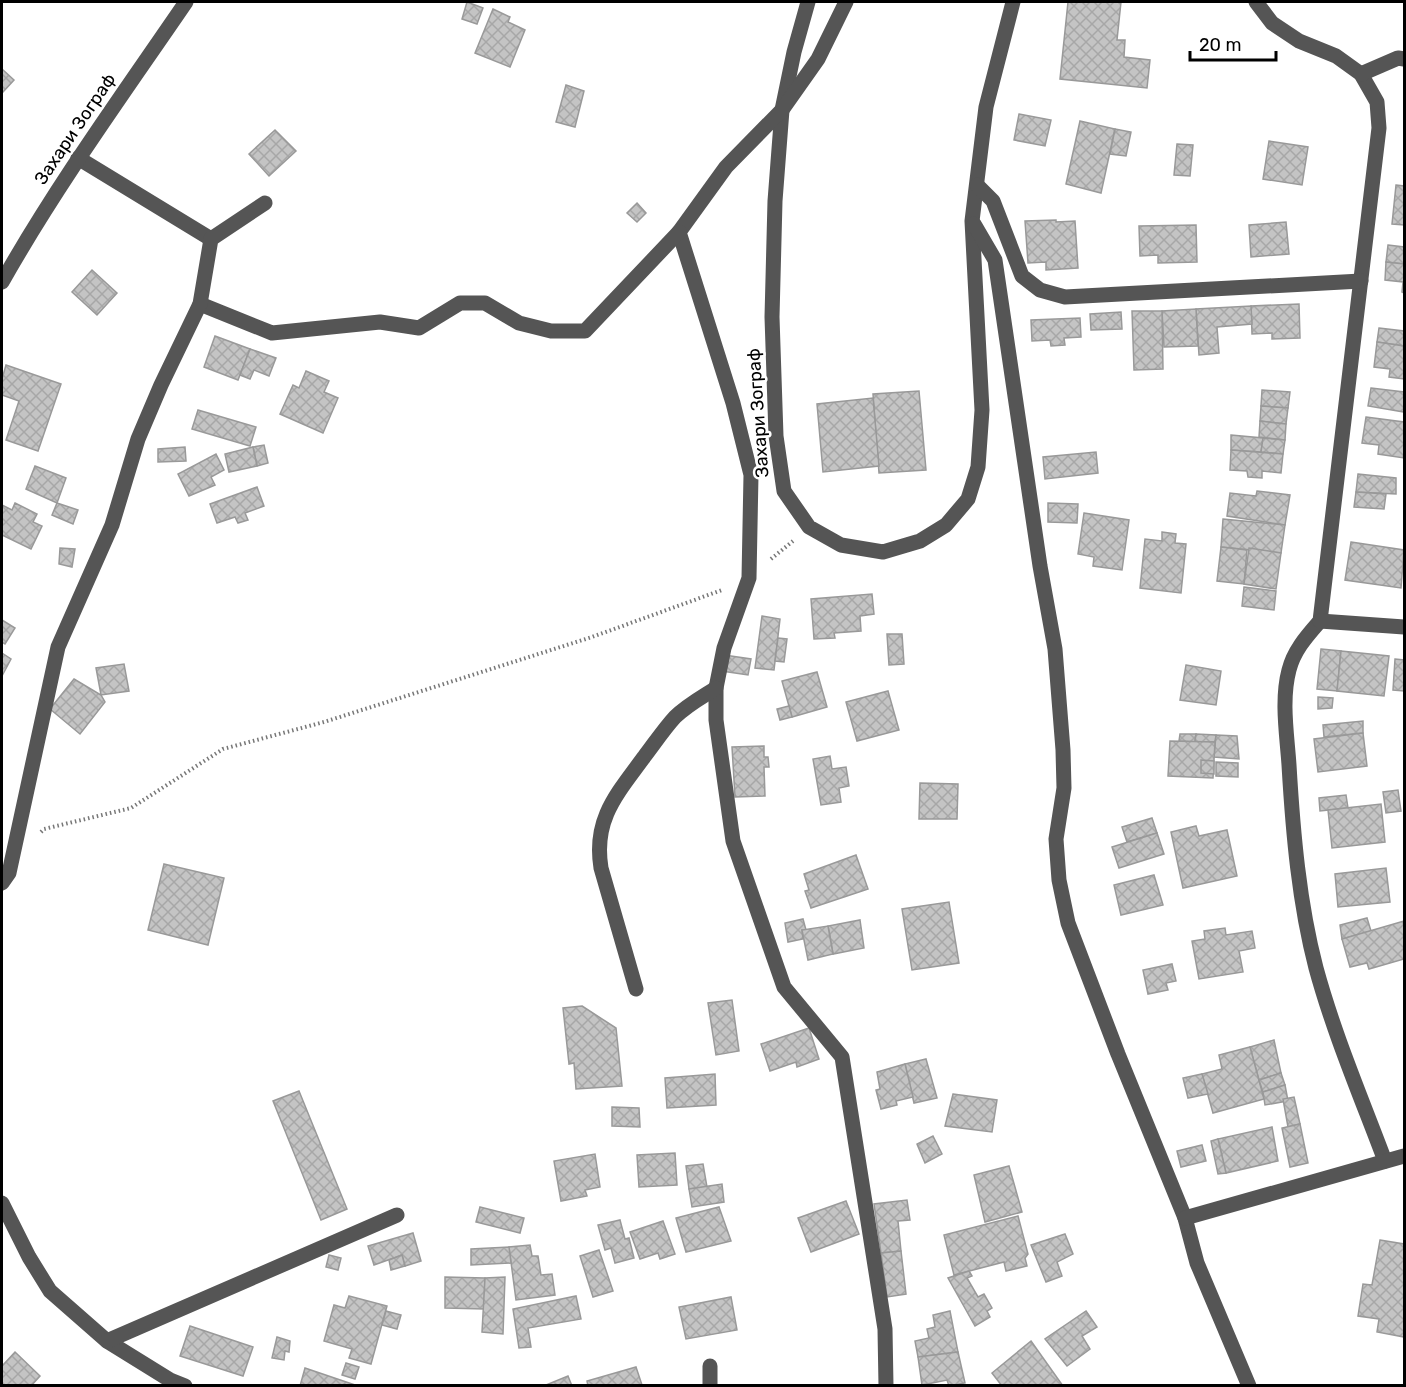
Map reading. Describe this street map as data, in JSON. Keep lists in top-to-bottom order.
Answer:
{
  "streets": {
    "street": ["Захари Зограф"]
  },
  "scale_bar": "20 m"
}
